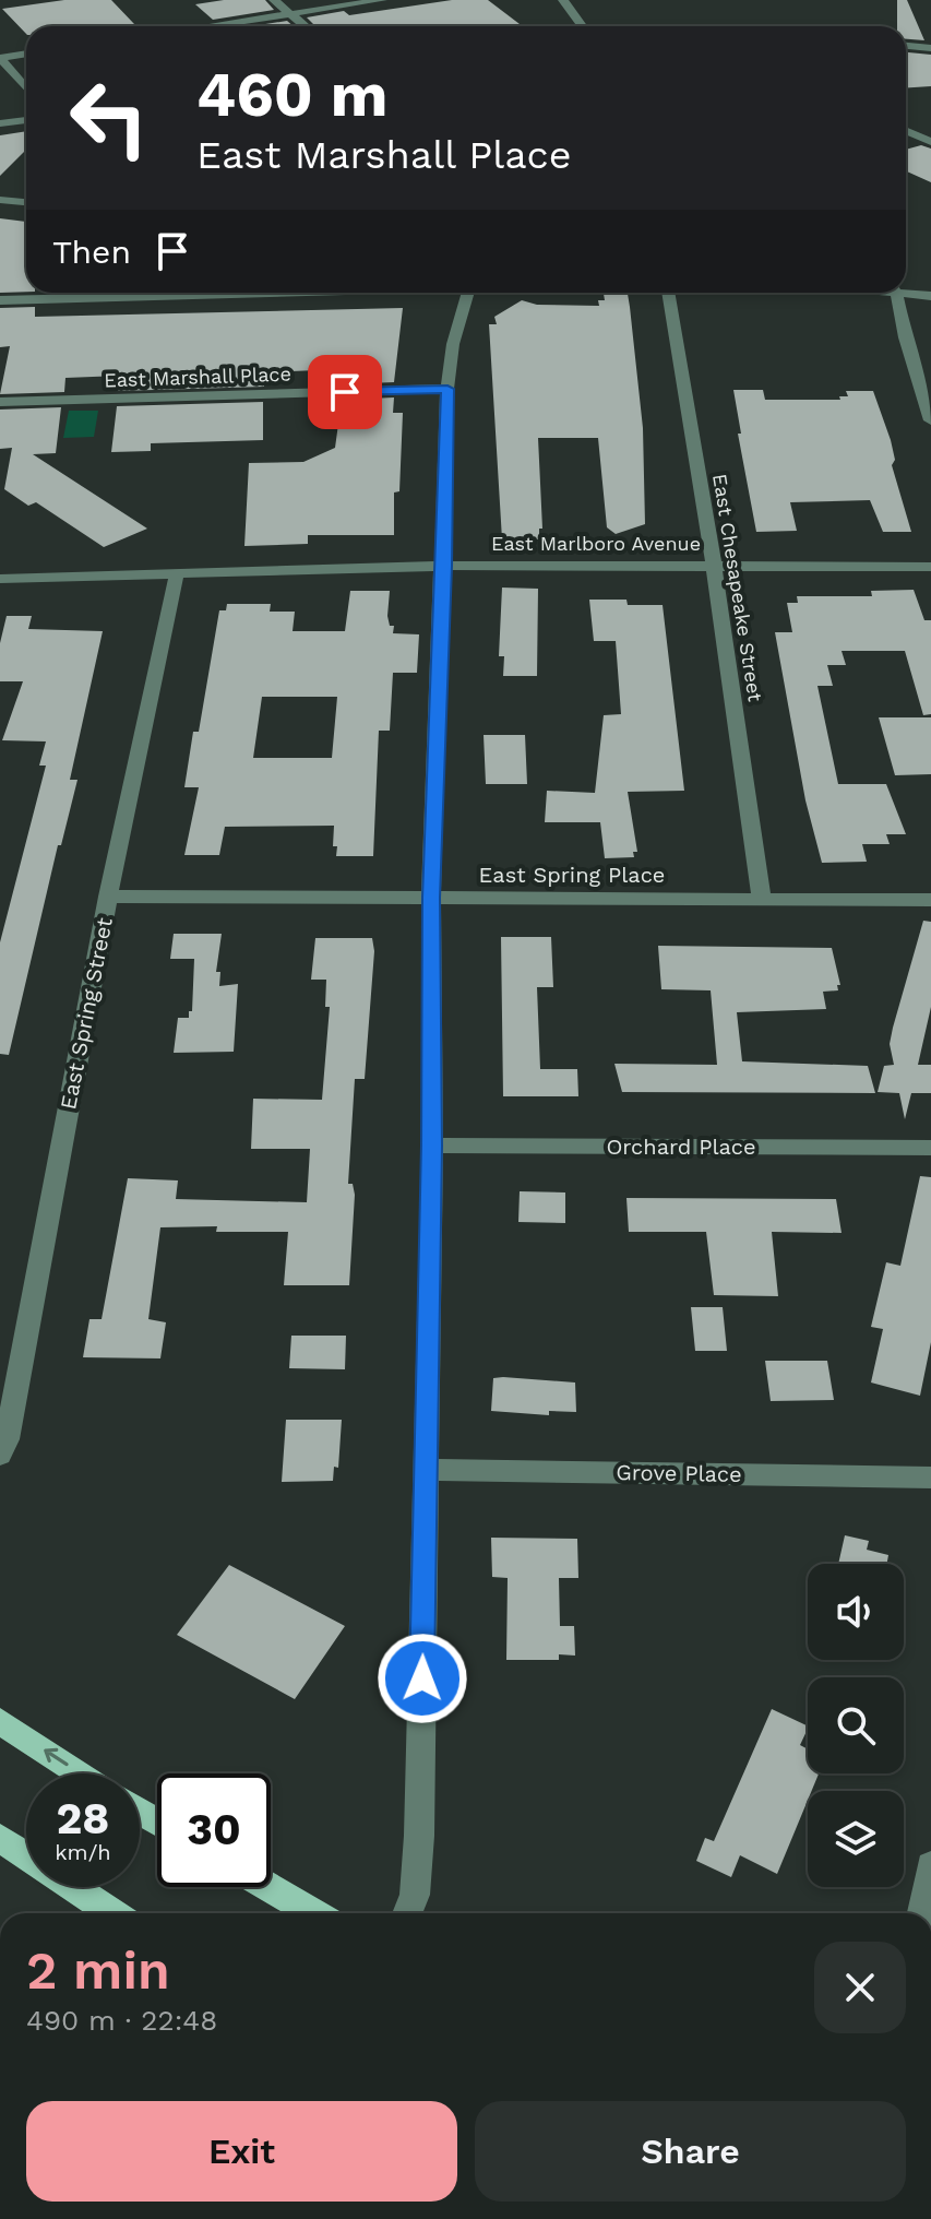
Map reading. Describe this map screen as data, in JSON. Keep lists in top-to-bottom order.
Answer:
{
  "streets": {
    "street": [
      "East Marshall Place",
      "East Marlboro Avenue",
      "East Chesapeake Street",
      "East Spring Place",
      "East Spring Street",
      "Orchard Place",
      "Grove Place"
    ]
  },
  "crossings": [
    ["East Marlboro Avenue", "East Chesapeake Street"],
    ["East Marlboro Avenue", "East Spring Street"],
    ["East Chesapeake Street", "East Spring Place"],
    ["East Spring Place", "East Spring Street"]
  ],
  "page": {
    "turn": ["460 m", "East Marshall Place"],
    "then": "Then",
    "speed": "28 km/h",
    "limit": "30",
    "heading": ["2 min", "490 m · 22:48"],
    "buttons": ["Exit", "Share"]
  }
}
